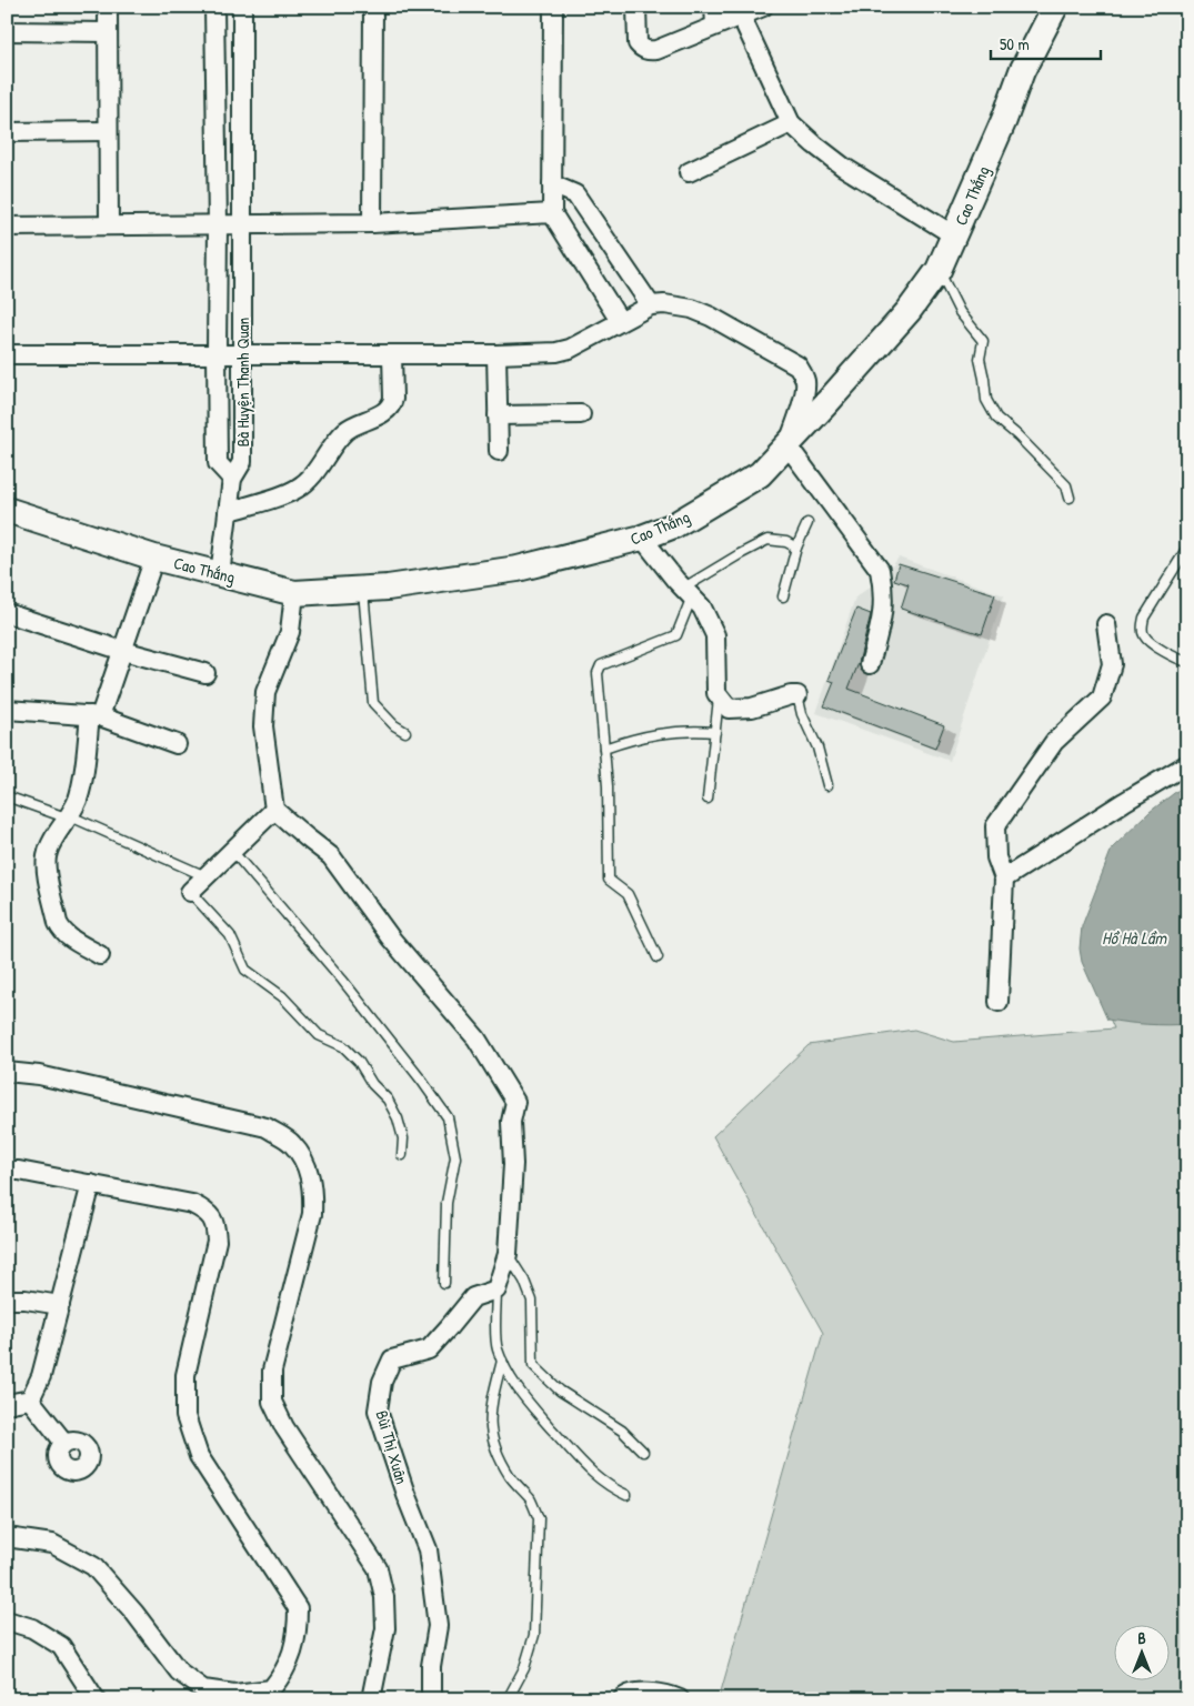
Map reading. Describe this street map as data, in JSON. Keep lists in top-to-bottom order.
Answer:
{
  "streets": {
    "main road": ["Cao Thắng"],
    "street": ["Bà Huyện Thanh Quan", "Bùi Thị Xuân"]
  },
  "water": ["Hồ Hà Lầm"],
  "scale_bar": "50 m",
  "north": "top"
}
